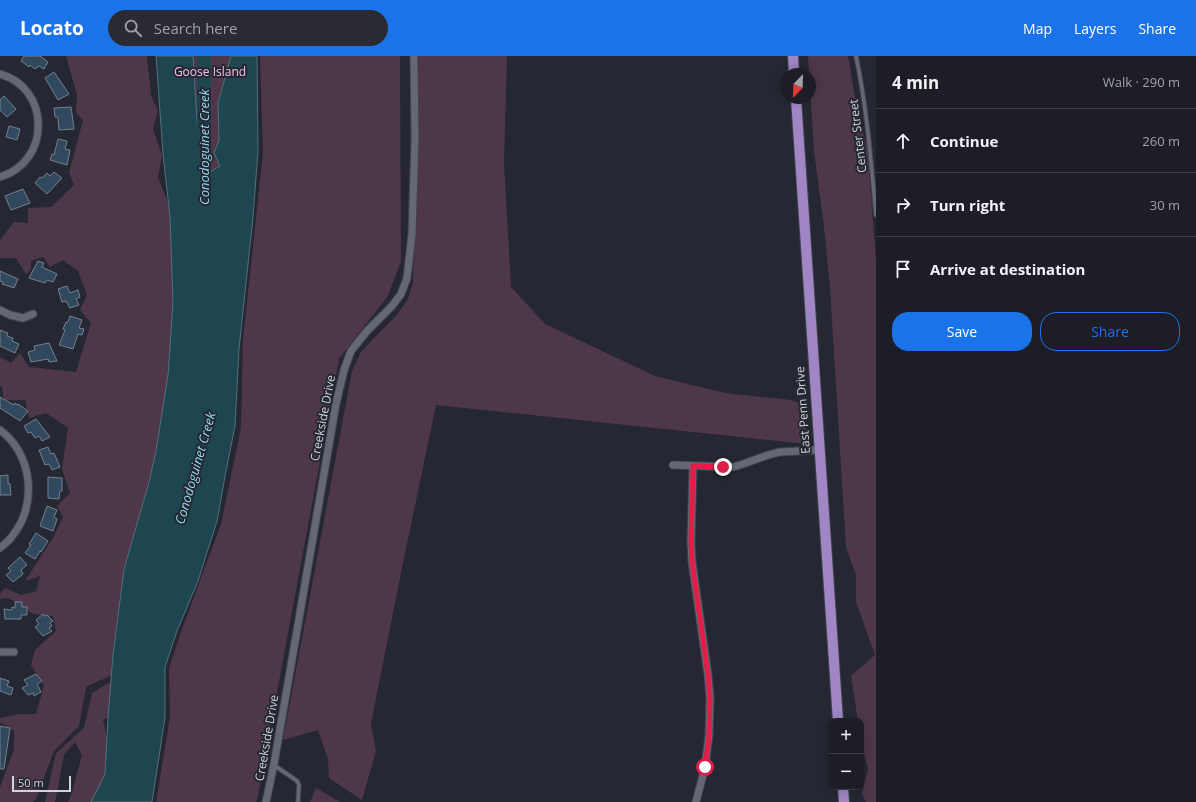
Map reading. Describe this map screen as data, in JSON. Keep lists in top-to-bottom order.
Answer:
{
  "streets": {
    "main road": ["East Penn Drive"],
    "street": ["Creekside Drive"],
    "lane": ["Center Street"]
  },
  "water": ["Conodoguinet Creek"],
  "parks": ["Goose Island"],
  "scale_bar": "50 m",
  "north": "bottom left",
  "page": {
    "header": "Locato",
    "search": "Search here",
    "nav": ["Map", "Layers", "Share"],
    "heading": ["4 min", "Walk · 290 m"],
    "list": [
      ["Continue", "260 m"],
      ["Turn right", "30 m"],
      "Arrive at destination"
    ],
    "buttons": ["Save", "Share"],
    "map_buttons": ["+", "−"],
    "scale": "50 m"
  }
}
